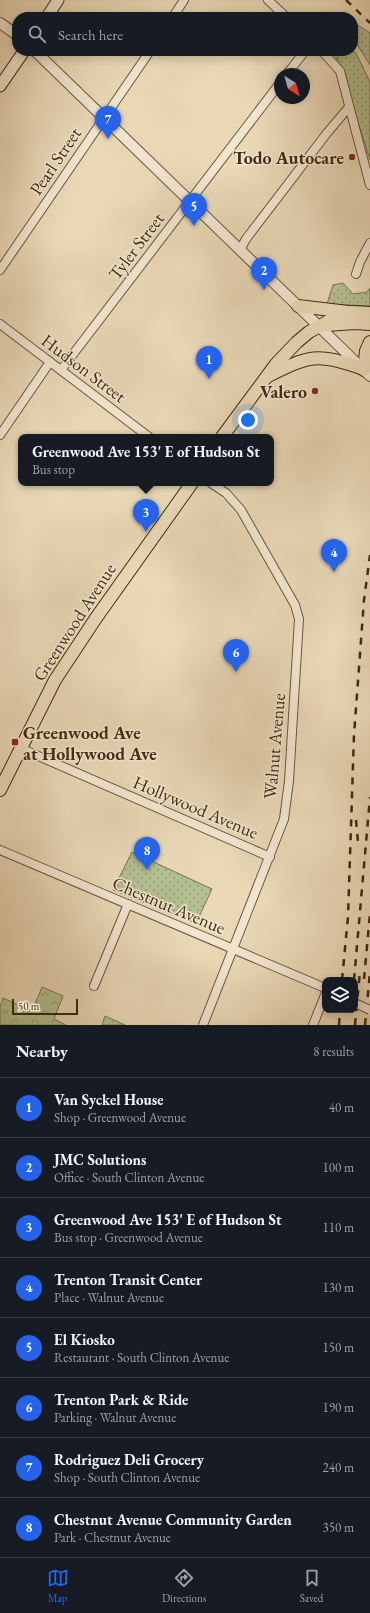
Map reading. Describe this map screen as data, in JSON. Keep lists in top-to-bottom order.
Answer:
{
  "streets": {
    "main road": ["Greenwood Avenue"],
    "street": [
      "Pearl Street",
      "Tyler Street",
      "Hudson Street",
      "Walnut Avenue",
      "Hollywood Avenue",
      "Chestnut Avenue"
    ]
  },
  "crossings": [
    ["Tyler Street", "Hudson Street"],
    ["Greenwood Avenue", "Hollywood Avenue"],
    ["Walnut Avenue", "Hollywood Avenue"],
    ["Walnut Avenue", "Chestnut Avenue"]
  ],
  "places": {
    "other": ["Todo Autocare", "Valero"],
    "transit": ["Greenwood Ave at Hollywood Ave"]
  },
  "scale_bar": "50 m",
  "north": "bottom right",
  "page": {
    "search": "Search here",
    "pins": [
      "7",
      "5",
      "2",
      "1",
      "3",
      "4",
      "6",
      "8"
    ],
    "popup": ["Greenwood Ave 153' E of Hudson St", "Bus stop"],
    "scale": "50 m",
    "heading": ["Nearby", "8 results"],
    "list": [
      {
        "mark": "1",
        "name": "Van Syckel House",
        "note": "Shop · Greenwood Avenue",
        "value": "40 m"
      },
      {
        "mark": "2",
        "name": "JMC Solutions",
        "note": "Office · South Clinton Avenue",
        "value": "100 m"
      },
      {
        "mark": "3",
        "name": "Greenwood Ave 153' E of Hudson St",
        "note": "Bus stop · Greenwood Avenue",
        "value": "110 m"
      },
      {
        "mark": "4",
        "name": "Trenton Transit Center",
        "note": "Place · Walnut Avenue",
        "value": "130 m"
      },
      {
        "mark": "5",
        "name": "El Kiosko",
        "note": "Restaurant · South Clinton Avenue",
        "value": "150 m"
      },
      {
        "mark": "6",
        "name": "Trenton Park & Ride",
        "note": "Parking · Walnut Avenue",
        "value": "190 m"
      },
      {
        "mark": "7",
        "name": "Rodriguez Deli Grocery",
        "note": "Shop · South Clinton Avenue",
        "value": "240 m"
      },
      {
        "mark": "8",
        "name": "Chestnut Avenue Community Garden",
        "note": "Park · Chestnut Avenue",
        "value": "350 m"
      }
    ],
    "nav": ["Map", "Directions", "Saved"]
  }
}
